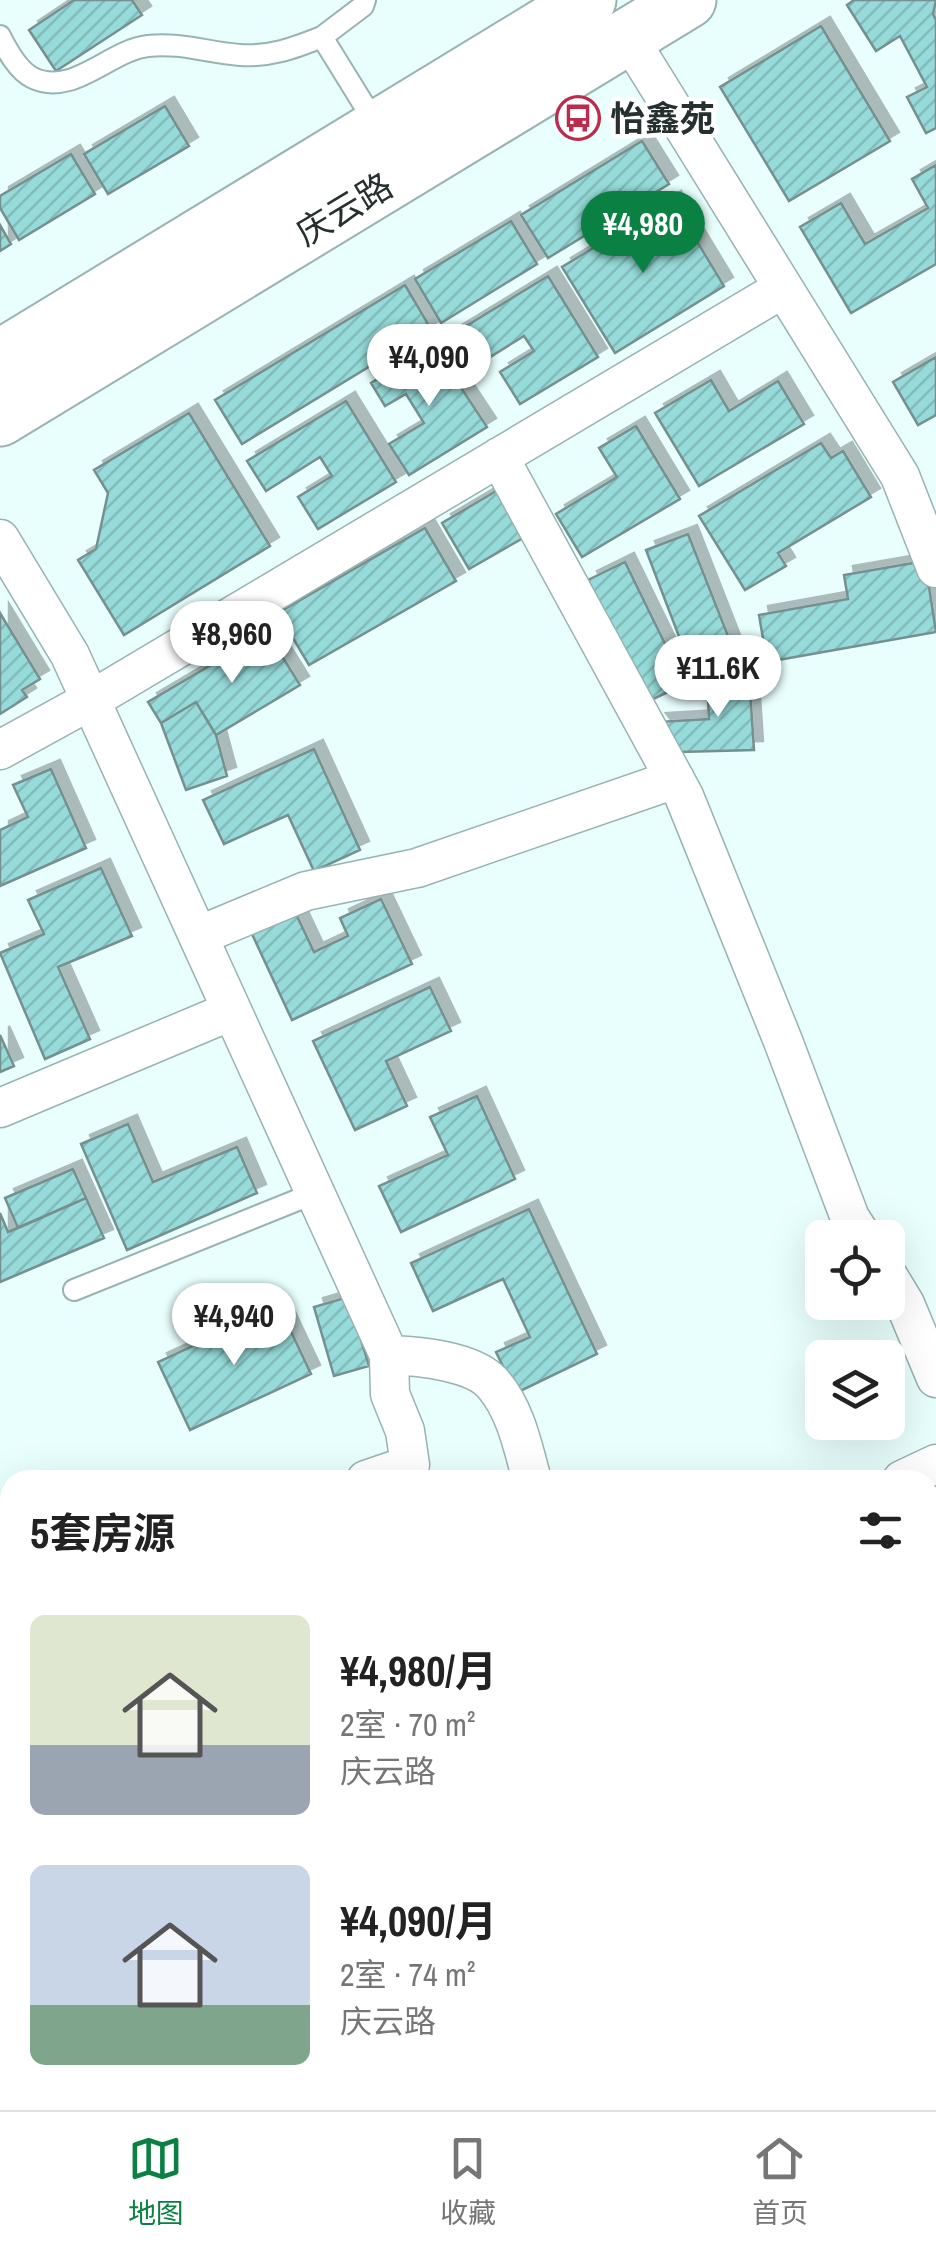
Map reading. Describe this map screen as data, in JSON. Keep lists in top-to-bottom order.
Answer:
{
  "streets": {
    "main road": ["庆云路"]
  },
  "places": {
    "bus stop": ["怡鑫苑"]
  },
  "page": {
    "price": [
      "¥4,980",
      "¥4,090",
      "¥8,960",
      "¥11.6K",
      "¥4,940"
    ],
    "heading": "5套房源",
    "list": [
      {
        "name": "¥4,980/月",
        "note": "2室 · 70 m² · 庆云路"
      },
      {
        "name": "¥4,090/月",
        "note": "2室 · 74 m² · 庆云路"
      }
    ],
    "tabs": ["地图", "收藏", "首页"]
  }
}
